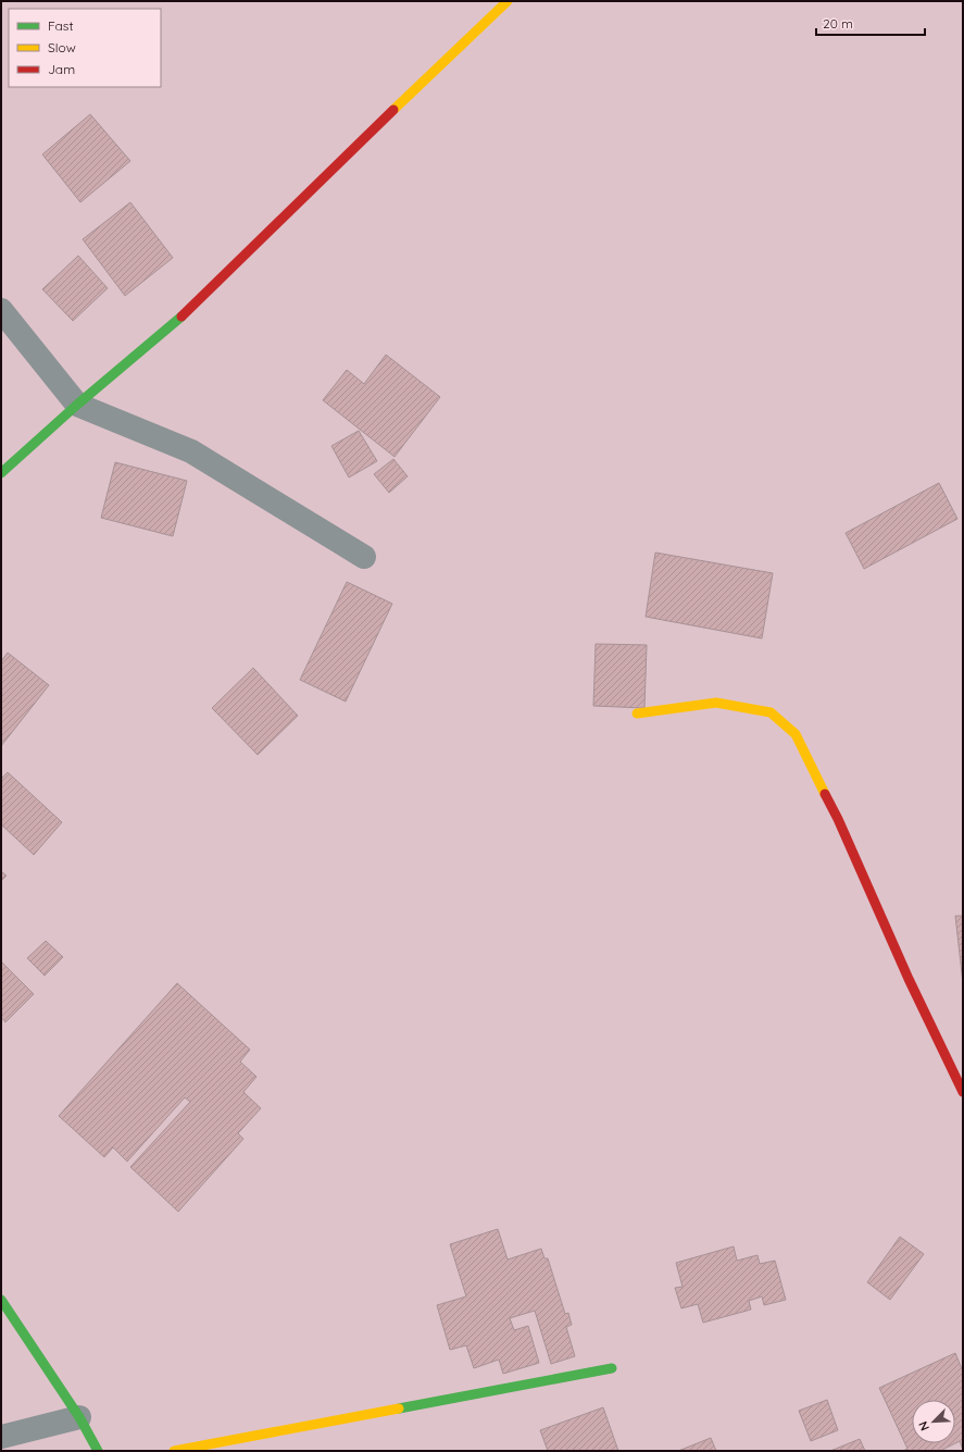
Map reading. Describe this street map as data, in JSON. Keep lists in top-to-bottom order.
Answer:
{
  "legend": ["Fast", "Slow", "Jam"],
  "scale_bar": "20 m",
  "north": "bottom left"
}
